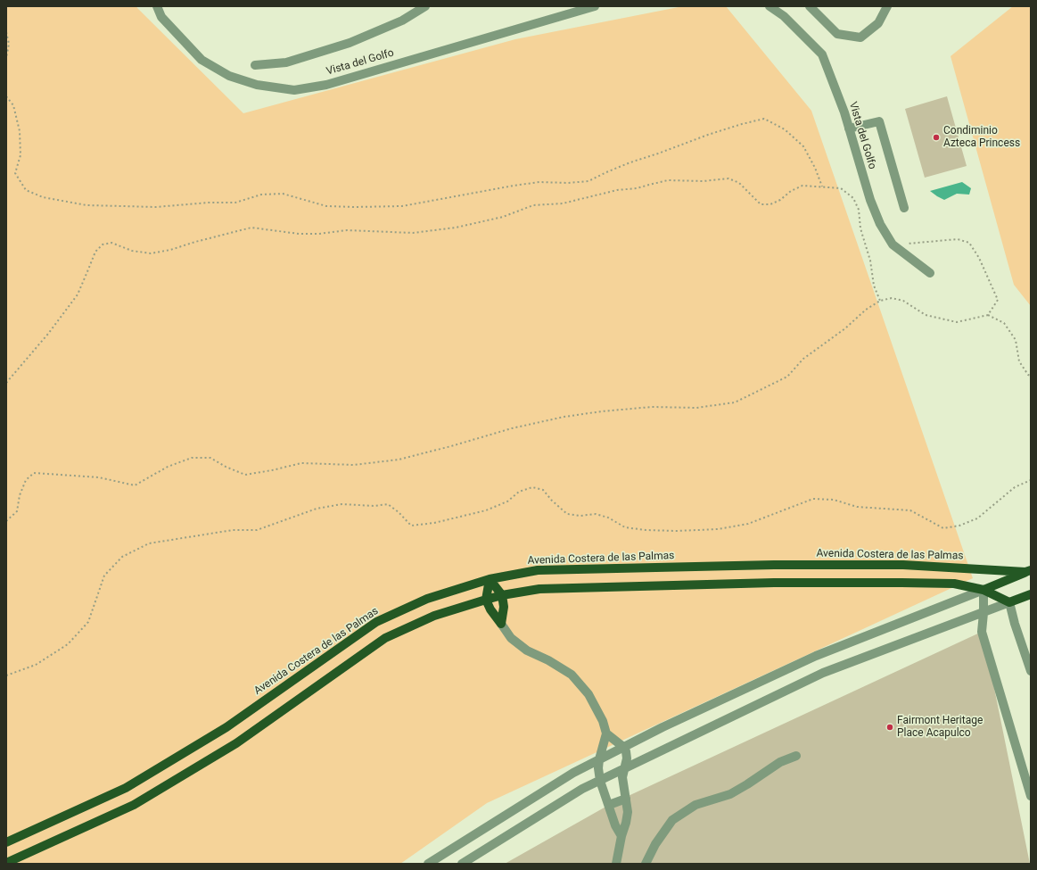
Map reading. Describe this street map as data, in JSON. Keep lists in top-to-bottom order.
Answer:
{
  "streets": {
    "main road": ["Avenida Costera de las Palmas"],
    "street": ["Vista del Golfo"]
  },
  "places": ["Condiminio Azteca Princess", "Fairmont Heritage Place Acapulco"]
}
